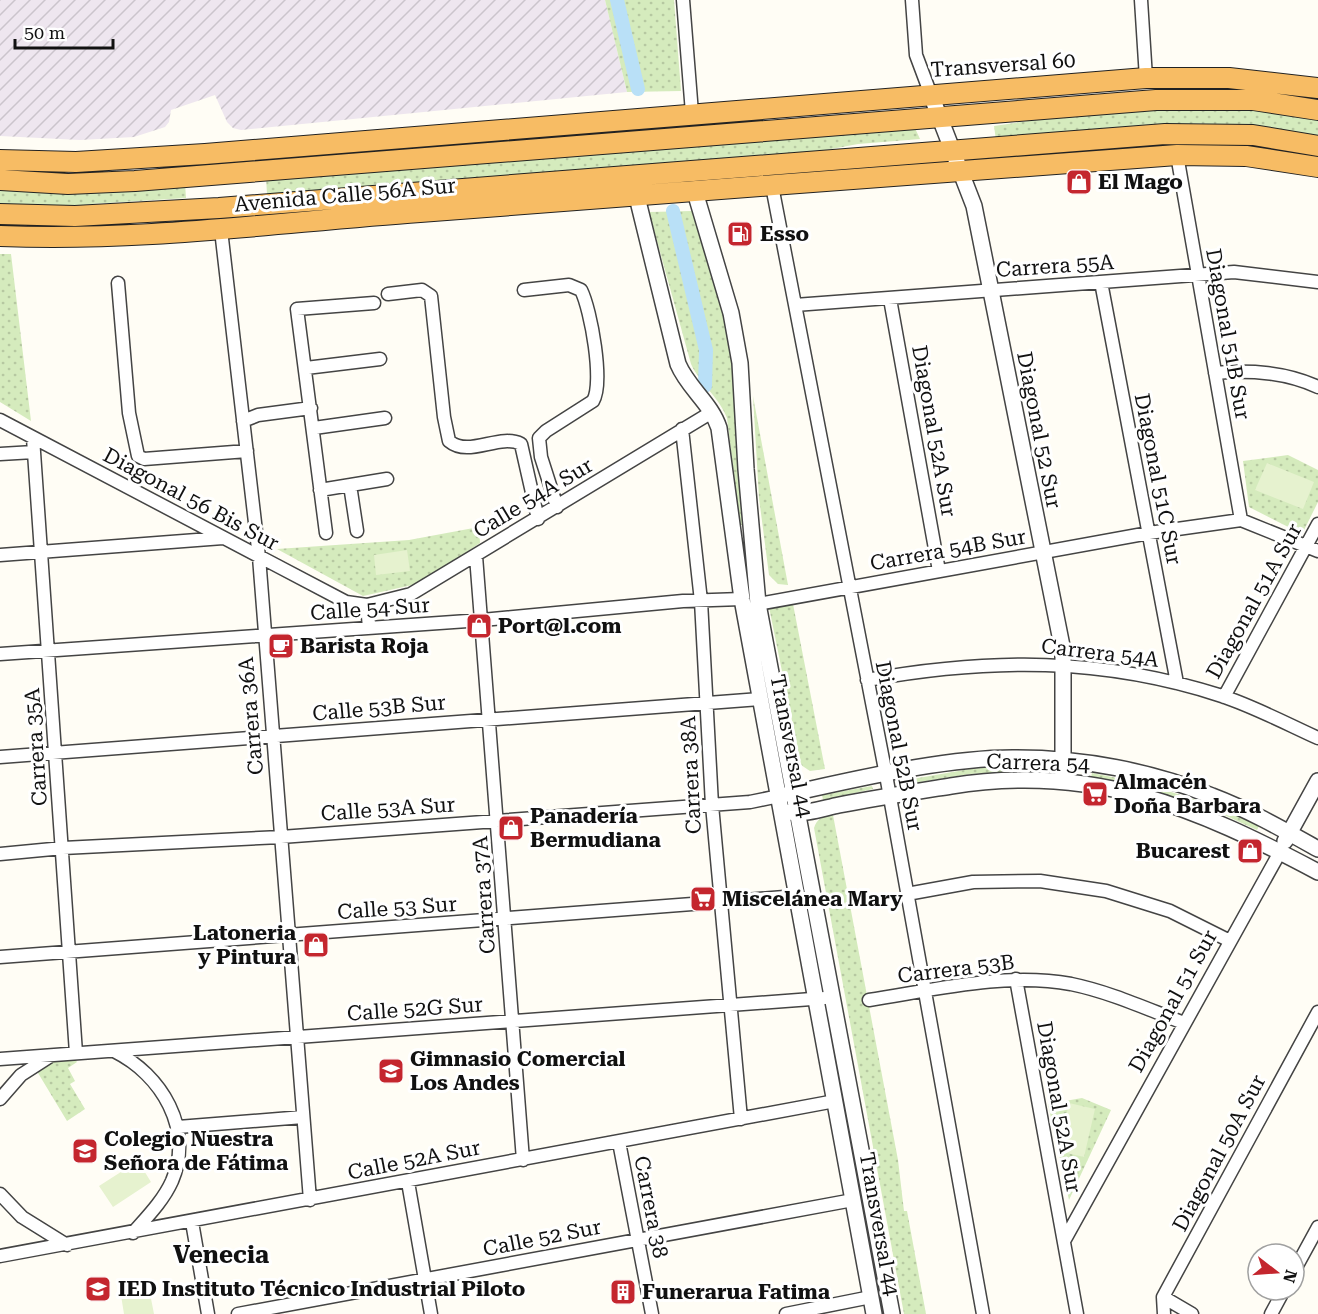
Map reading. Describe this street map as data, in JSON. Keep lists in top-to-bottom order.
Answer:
{
  "streets": {
    "highway": ["Transversal 60", "Avenida Calle 56A Sur"],
    "street": [
      "Carrera 55A",
      "Diagonal 51B Sur",
      "Diagonal 52 Sur",
      "Diagonal 52A Sur",
      "Diagonal 51C Sur",
      "Calle 54A Sur",
      "Diagonal 56 Bis Sur",
      "Carrera 54B Sur",
      "Diagonal 51A Sur",
      "Calle 54 Sur",
      "Carrera 54A",
      "Calle 53B Sur",
      "Carrera 36A",
      "Transversal 44",
      "Diagonal 52B Sur",
      "Carrera 35A",
      "Carrera 54",
      "Carrera 38A",
      "Calle 53A Sur",
      "Carrera 37A",
      "Calle 53 Sur",
      "Carrera 53B",
      "Diagonal 51 Sur",
      "Calle 52G Sur",
      "Diagonal 50A Sur",
      "Calle 52A Sur",
      "Carrera 38",
      "Calle 52 Sur"
    ]
  },
  "crossings": [
    ["Transversal 60", "Diagonal 52 Sur"],
    ["Avenida Calle 56A Sur", "Carrera 36A"],
    ["Avenida Calle 56A Sur", "Transversal 44"],
    ["Carrera 55A", "Diagonal 51B Sur"],
    ["Carrera 55A", "Diagonal 52 Sur"],
    ["Carrera 55A", "Diagonal 52A Sur"],
    ["Carrera 55A", "Diagonal 51C Sur"],
    ["Carrera 55A", "Diagonal 52B Sur"],
    ["Diagonal 51B Sur", "Carrera 54B Sur"],
    ["Diagonal 52 Sur", "Carrera 54B Sur"],
    ["Diagonal 52 Sur", "Carrera 54A"],
    ["Diagonal 52 Sur", "Carrera 54"],
    ["Diagonal 52A Sur", "Carrera 54B Sur"],
    ["Diagonal 52A Sur", "Carrera 53B"],
    ["Diagonal 52A Sur", "Diagonal 51 Sur"],
    ["Diagonal 51C Sur", "Carrera 54B Sur"],
    ["Diagonal 51C Sur", "Carrera 54A"],
    ["Calle 54A Sur", "Diagonal 56 Bis Sur"],
    ["Calle 54A Sur", "Transversal 44"],
    ["Calle 54A Sur", "Carrera 38A"],
    ["Calle 54A Sur", "Carrera 37A"],
    ["Diagonal 56 Bis Sur", "Carrera 36A"],
    ["Diagonal 56 Bis Sur", "Carrera 35A"],
    ["Carrera 54B Sur", "Diagonal 51A Sur"],
    ["Carrera 54B Sur", "Transversal 44"],
    ["Carrera 54B Sur", "Diagonal 52B Sur"],
    ["Diagonal 51A Sur", "Carrera 54A"],
    ["Calle 54 Sur", "Carrera 36A"],
    ["Calle 54 Sur", "Transversal 44"],
    ["Calle 54 Sur", "Carrera 35A"],
    ["Calle 54 Sur", "Carrera 38A"],
    ["Calle 54 Sur", "Carrera 37A"],
    ["Carrera 54A", "Diagonal 52B Sur"],
    ["Calle 53B Sur", "Carrera 36A"],
    ["Calle 53B Sur", "Transversal 44"],
    ["Calle 53B Sur", "Carrera 35A"],
    ["Calle 53B Sur", "Carrera 38A"],
    ["Calle 53B Sur", "Carrera 37A"],
    ["Carrera 36A", "Calle 53A Sur"],
    ["Carrera 36A", "Calle 53 Sur"],
    ["Carrera 36A", "Calle 52G Sur"],
    ["Carrera 36A", "Calle 52A Sur"],
    ["Transversal 44", "Carrera 54"],
    ["Transversal 44", "Calle 53A Sur"],
    ["Transversal 44", "Calle 53 Sur"],
    ["Transversal 44", "Calle 52G Sur"],
    ["Transversal 44", "Calle 52A Sur"],
    ["Transversal 44", "Calle 52 Sur"],
    ["Diagonal 52B Sur", "Carrera 54"],
    ["Diagonal 52B Sur", "Carrera 53B"],
    ["Carrera 35A", "Calle 53A Sur"],
    ["Carrera 35A", "Calle 53 Sur"],
    ["Carrera 35A", "Calle 52G Sur"],
    ["Carrera 54", "Calle 53A Sur"],
    ["Carrera 54", "Diagonal 51 Sur"],
    ["Carrera 38A", "Calle 53A Sur"],
    ["Carrera 38A", "Calle 53 Sur"],
    ["Carrera 38A", "Calle 52G Sur"],
    ["Carrera 38A", "Calle 52A Sur"],
    ["Calle 53A Sur", "Carrera 37A"],
    ["Carrera 37A", "Calle 53 Sur"],
    ["Carrera 37A", "Calle 52G Sur"],
    ["Carrera 37A", "Calle 52A Sur"],
    ["Carrera 53B", "Diagonal 51 Sur"],
    ["Calle 52A Sur", "Carrera 38"],
    ["Carrera 38", "Calle 52 Sur"]
  ],
  "districts": ["Venecia"],
  "places": {
    "shop": [
      "El Mago",
      "Port@l.com",
      "Panadería Bermudiana",
      "Bucarest",
      "Latoneria y Pintura"
    ],
    "fuel station": ["Esso"],
    "cafe": ["Barista Roja"],
    "supermarket": ["Almacén Doña Barbara", "Miscelánea Mary"],
    "school or university": ["Gimnasio Comercial Los Andes", "Colegio Nuestra Señora de Fátima", "IED Instituto Técnico Industrial Piloto"],
    "building": ["Funerarua Fatima"]
  },
  "scale_bar": "50 m",
  "north": "right"
}
